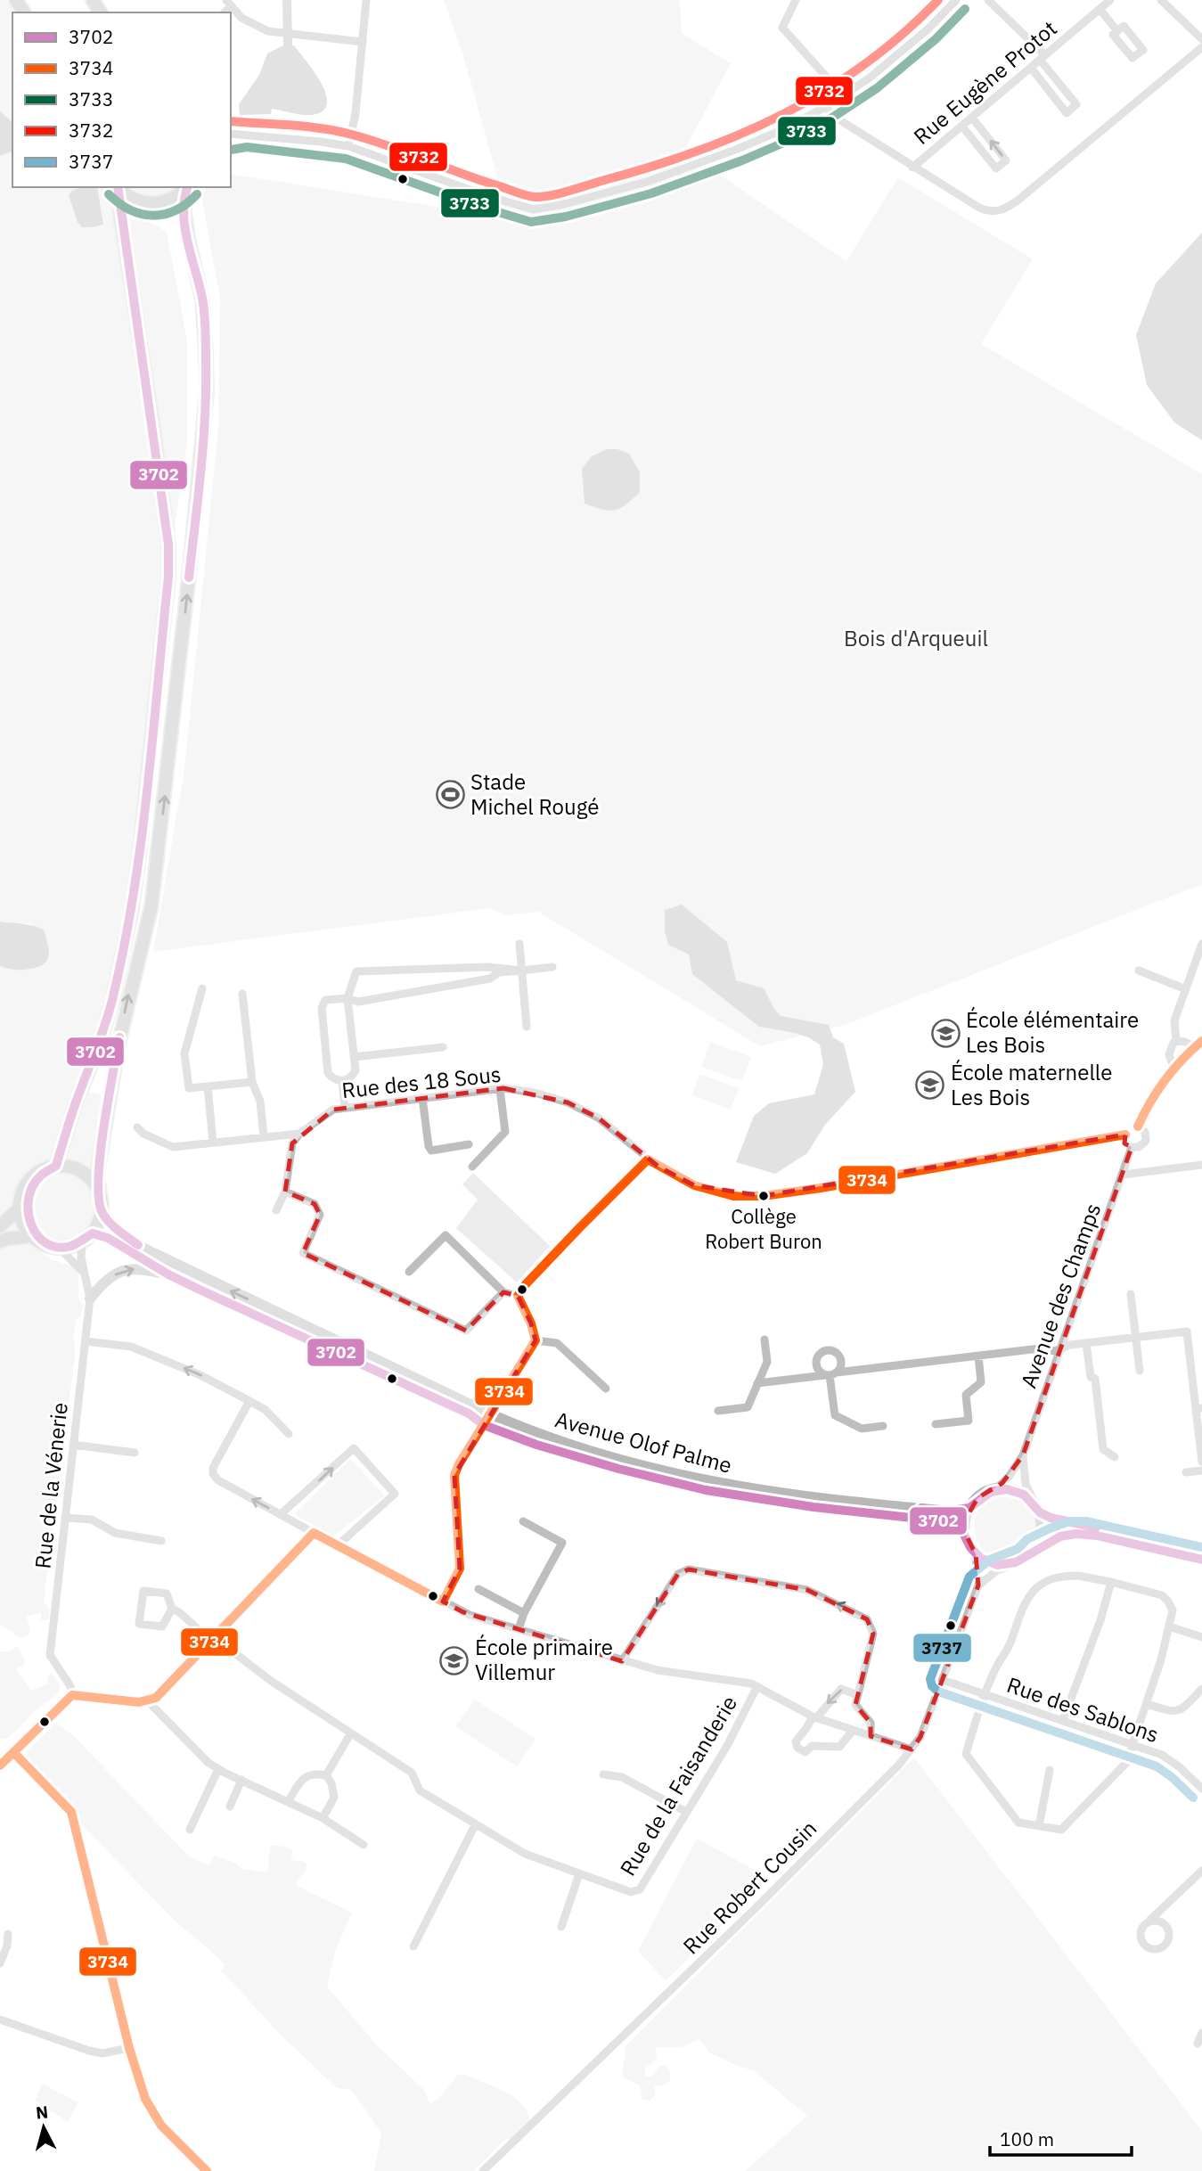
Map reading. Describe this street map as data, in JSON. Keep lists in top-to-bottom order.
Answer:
{
  "streets": {
    "main road": ["Avenue Olof Palme"],
    "street": [
      "Rue Eugène Protot",
      "Rue des 18 Sous",
      "Avenue des Champs",
      "Rue de la Vénerie",
      "Rue des Sablons",
      "Rue de la Faisanderie",
      "Rue Robert Cousin"
    ]
  },
  "crossings": [
    ["Rue des 18 Sous", "Avenue des Champs"],
    ["Avenue des Champs", "Avenue Olof Palme"],
    ["Avenue des Champs", "Rue Robert Cousin"],
    ["Avenue Olof Palme", "Rue de la Vénerie"],
    ["Avenue Olof Palme", "Rue Robert Cousin"],
    ["Rue des Sablons", "Rue Robert Cousin"]
  ],
  "parks": ["Bois d'Arqueuil"],
  "places": {
    "sports": ["Stade Michel Rougé"],
    "school or university": ["École élémentaire Les Bois", "École maternelle Les Bois", "École primaire Villemur"],
    "other": ["Collège Robert Buron"]
  },
  "lines": [
    "transit line 3732",
    "transit line 3733",
    "transit line 3702",
    "transit line 3734",
    "transit line 3737"
  ],
  "legend": [
    "3702",
    "3734",
    "3733",
    "3732",
    "3737"
  ],
  "scale_bar": "100 m",
  "north": "top"
}
